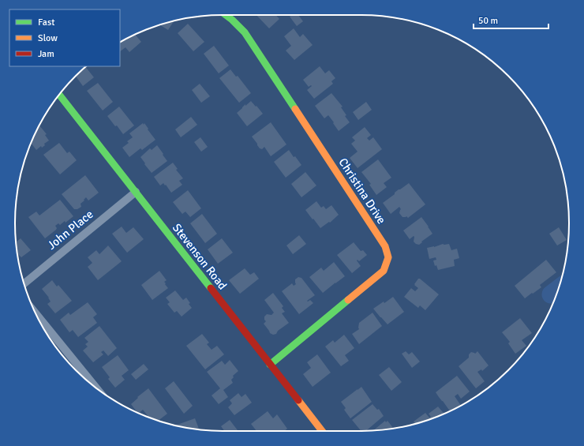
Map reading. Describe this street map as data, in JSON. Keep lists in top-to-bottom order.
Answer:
{
  "streets": {
    "street": ["Christina Drive", "John Place", "Stevenson Road"]
  },
  "crossings": [
    ["Christina Drive", "Stevenson Road"],
    ["John Place", "Stevenson Road"]
  ],
  "legend": ["Fast", "Slow", "Jam"],
  "scale_bar": "50 m"
}
